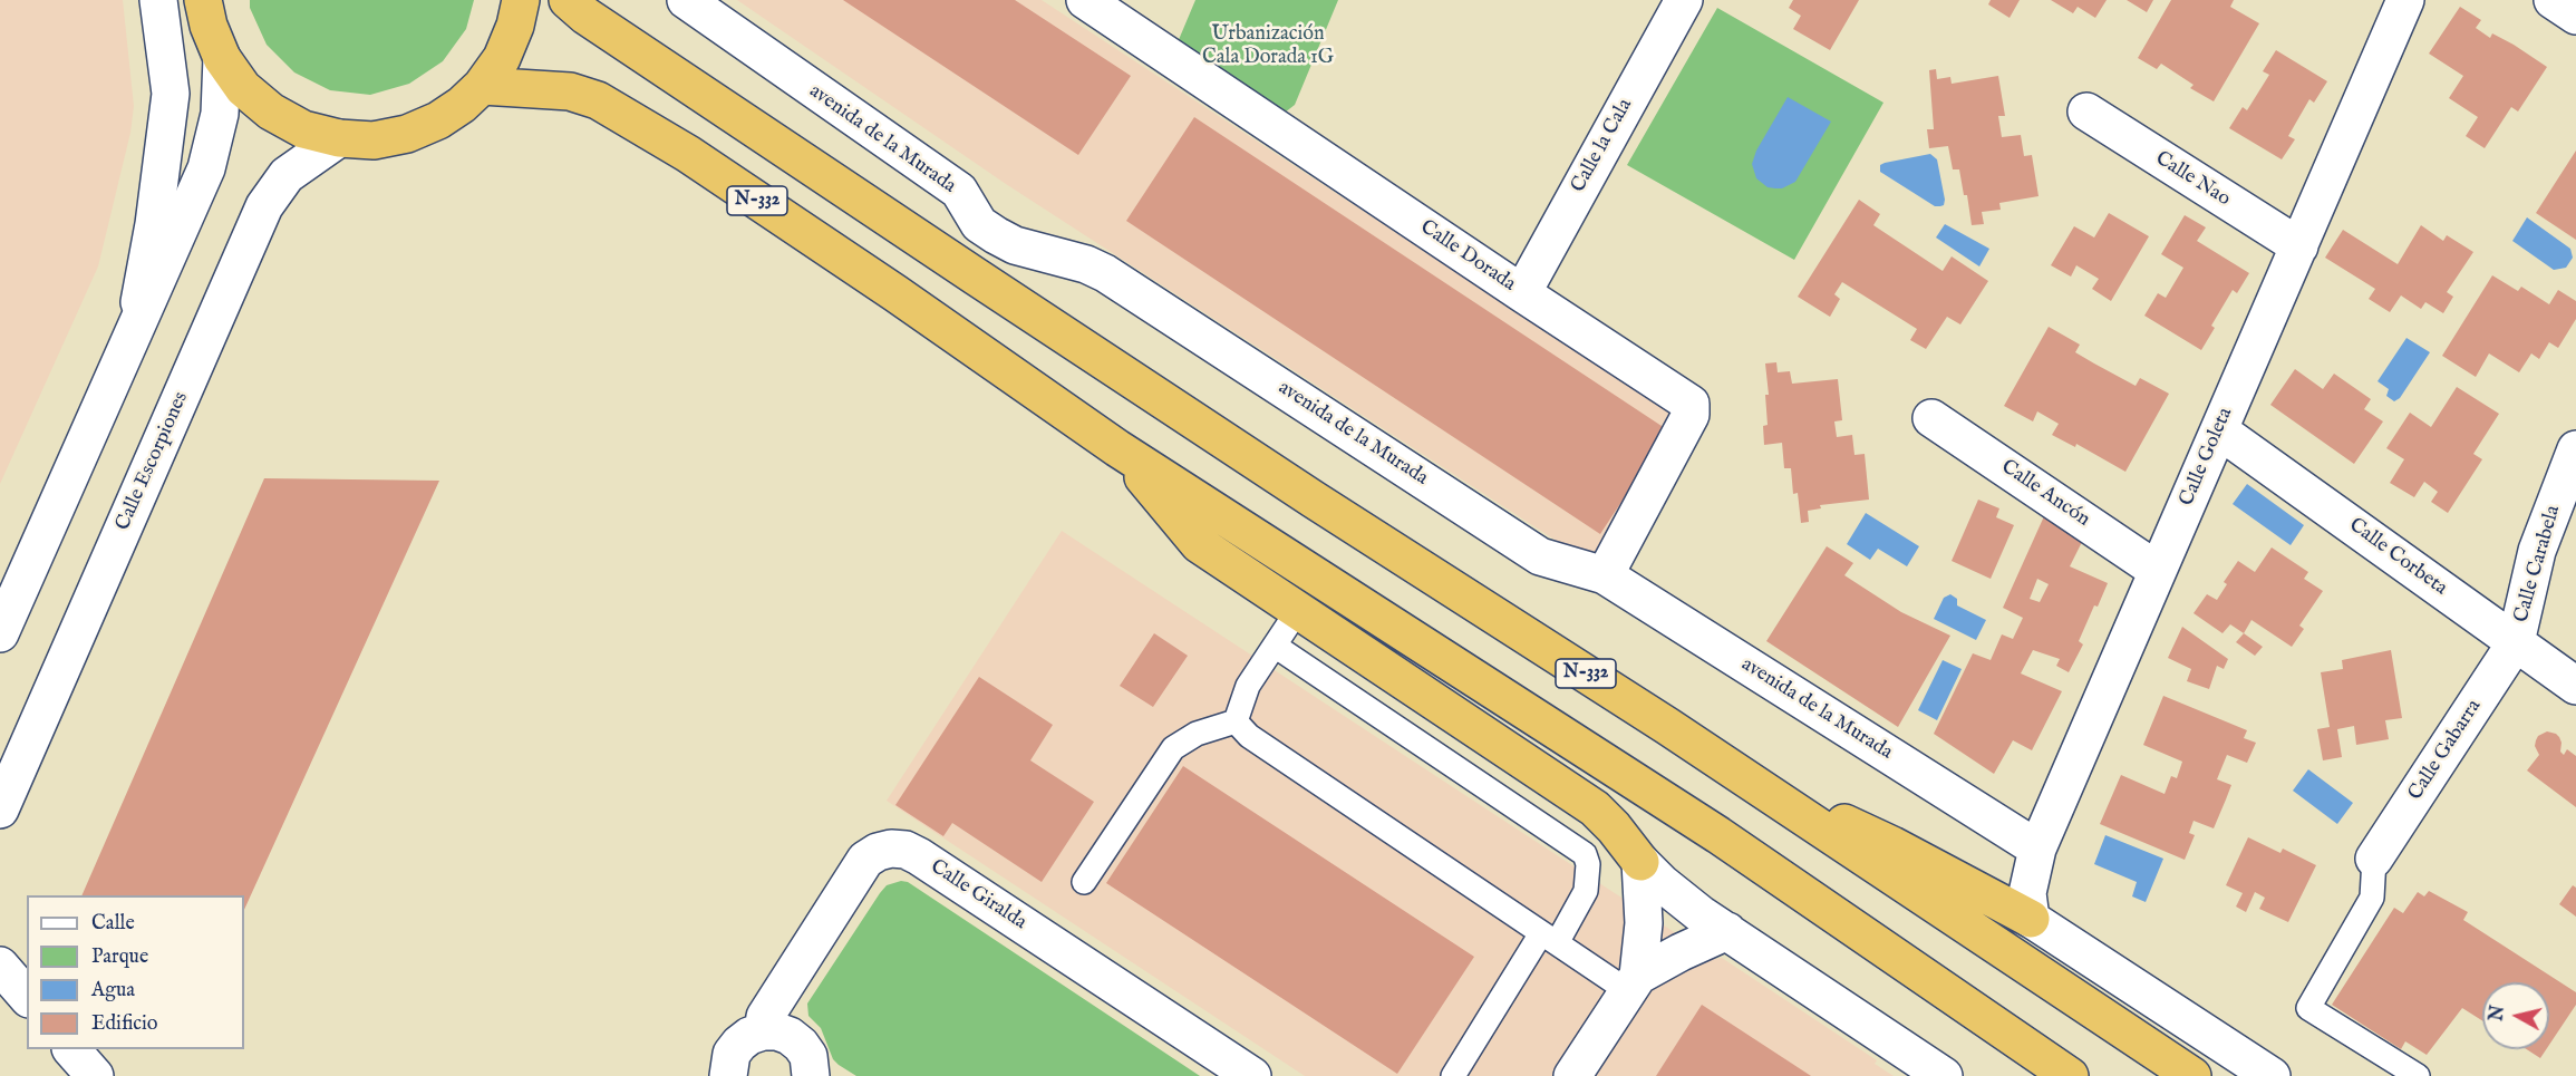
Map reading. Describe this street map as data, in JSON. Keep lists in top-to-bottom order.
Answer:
{
  "streets": {
    "highway": ["N-332"],
    "street": [
      "avenida de la Murada",
      "Calle la Cala",
      "Calle Nao",
      "Calle Dorada",
      "Calle Goleta",
      "Calle Escorpiones",
      "Calle Ancón",
      "Calle Corbeta",
      "Calle Carabela",
      "Calle Gabarra",
      "Calle Giralda"
    ]
  },
  "crossings": [
    ["avenida de la Murada", "Calle Dorada"],
    ["avenida de la Murada", "Calle Goleta"],
    ["Calle la Cala", "Calle Dorada"],
    ["Calle Nao", "Calle Goleta"],
    ["Calle Goleta", "Calle Ancón"],
    ["Calle Goleta", "Calle Corbeta"],
    ["Calle Corbeta", "Calle Carabela"],
    ["Calle Corbeta", "Calle Gabarra"],
    ["Calle Carabela", "Calle Gabarra"]
  ],
  "parks": ["Urbanización Cala Dorada 1G"],
  "legend": [
    "Calle",
    "Parque",
    "Agua",
    "Edificio"
  ],
  "north": "left"
}
